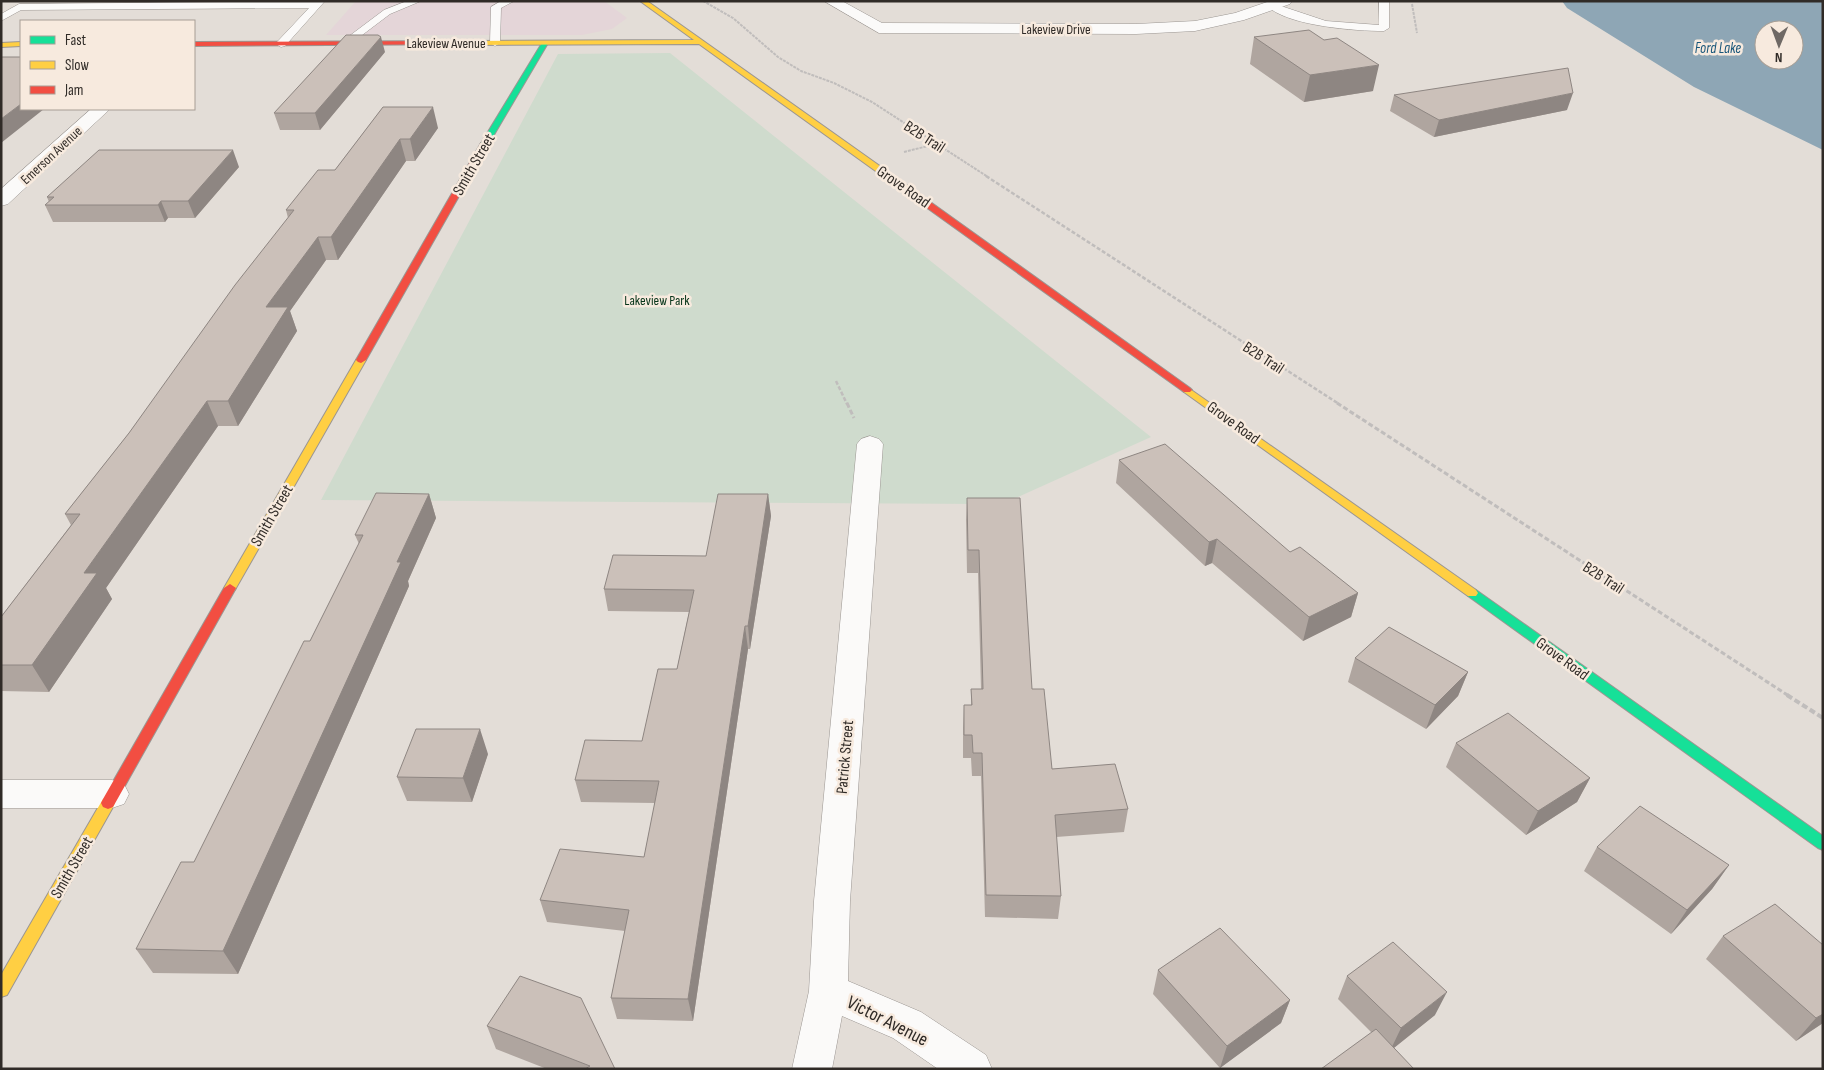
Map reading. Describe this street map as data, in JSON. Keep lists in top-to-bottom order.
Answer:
{
  "streets": {
    "street": [
      "Lakeview Drive",
      "Lakeview Avenue",
      "Emerson Avenue",
      "Smith Street",
      "Grove Road",
      "Patrick Street",
      "Victor Avenue"
    ],
    "path": ["B2B Trail"]
  },
  "crossings": [
    ["Lakeview Avenue", "Smith Street"],
    ["Lakeview Avenue", "Grove Road"],
    ["Patrick Street", "Victor Avenue"]
  ],
  "water": ["Ford Lake"],
  "parks": ["Lakeview Park"],
  "legend": ["Fast", "Slow", "Jam"],
  "north": "bottom"
}
